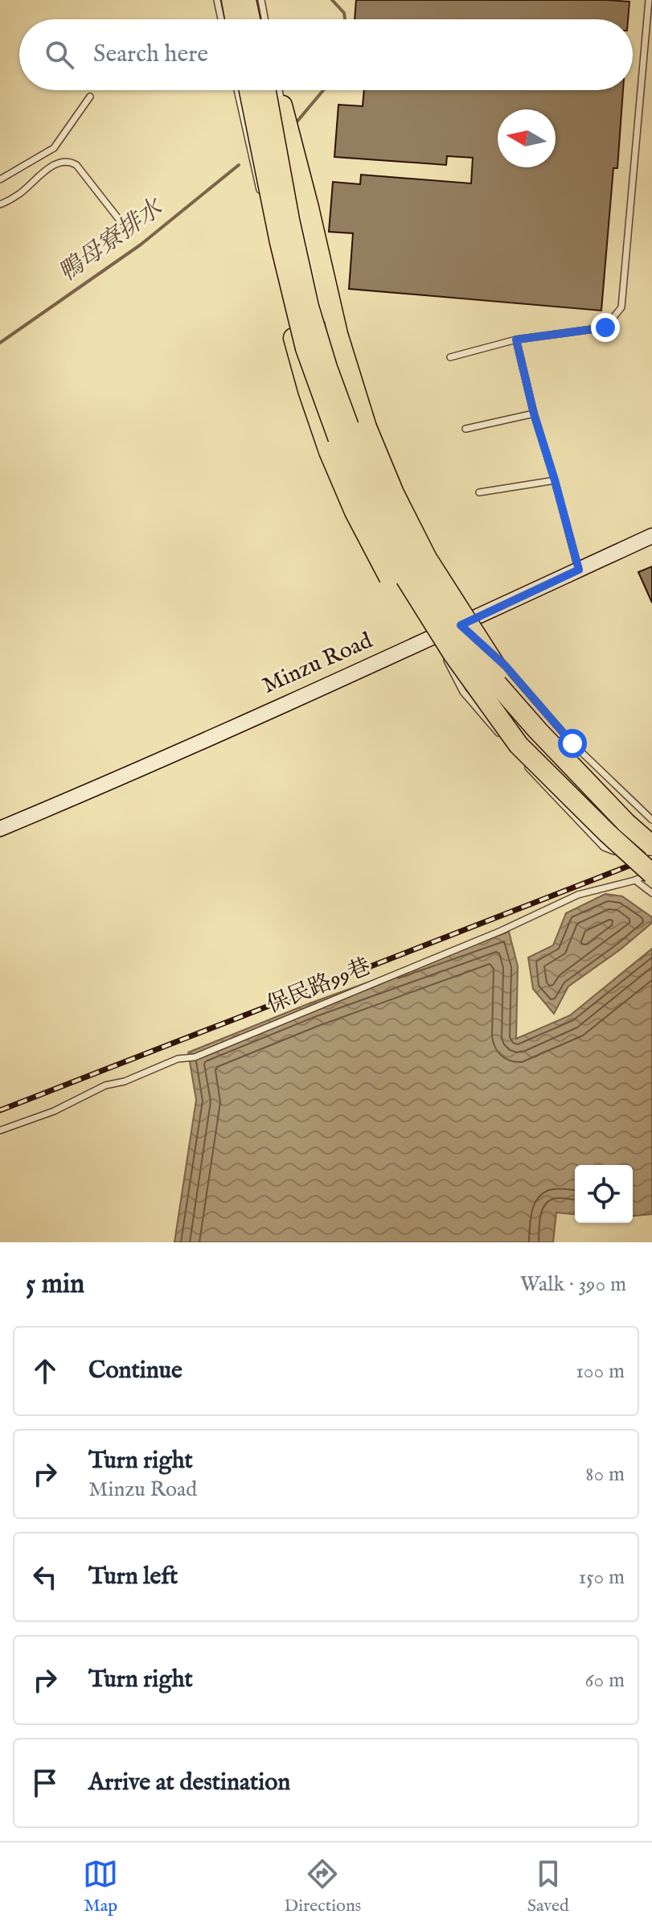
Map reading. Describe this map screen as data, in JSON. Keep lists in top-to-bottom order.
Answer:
{
  "streets": {
    "street": ["Minzu Road"],
    "lane": ["保民路99巷"]
  },
  "water": ["鴨母寮排水"],
  "north": "left",
  "page": {
    "search": "Search here",
    "heading": ["5 min", "Walk · 390 m"],
    "list": [
      ["Continue", "100 m"],
      ["Turn right", "Minzu Road", "80 m"],
      ["Turn left", "150 m"],
      ["Turn right", "60 m"],
      "Arrive at destination"
    ],
    "nav": ["Map", "Directions", "Saved"]
  }
}
